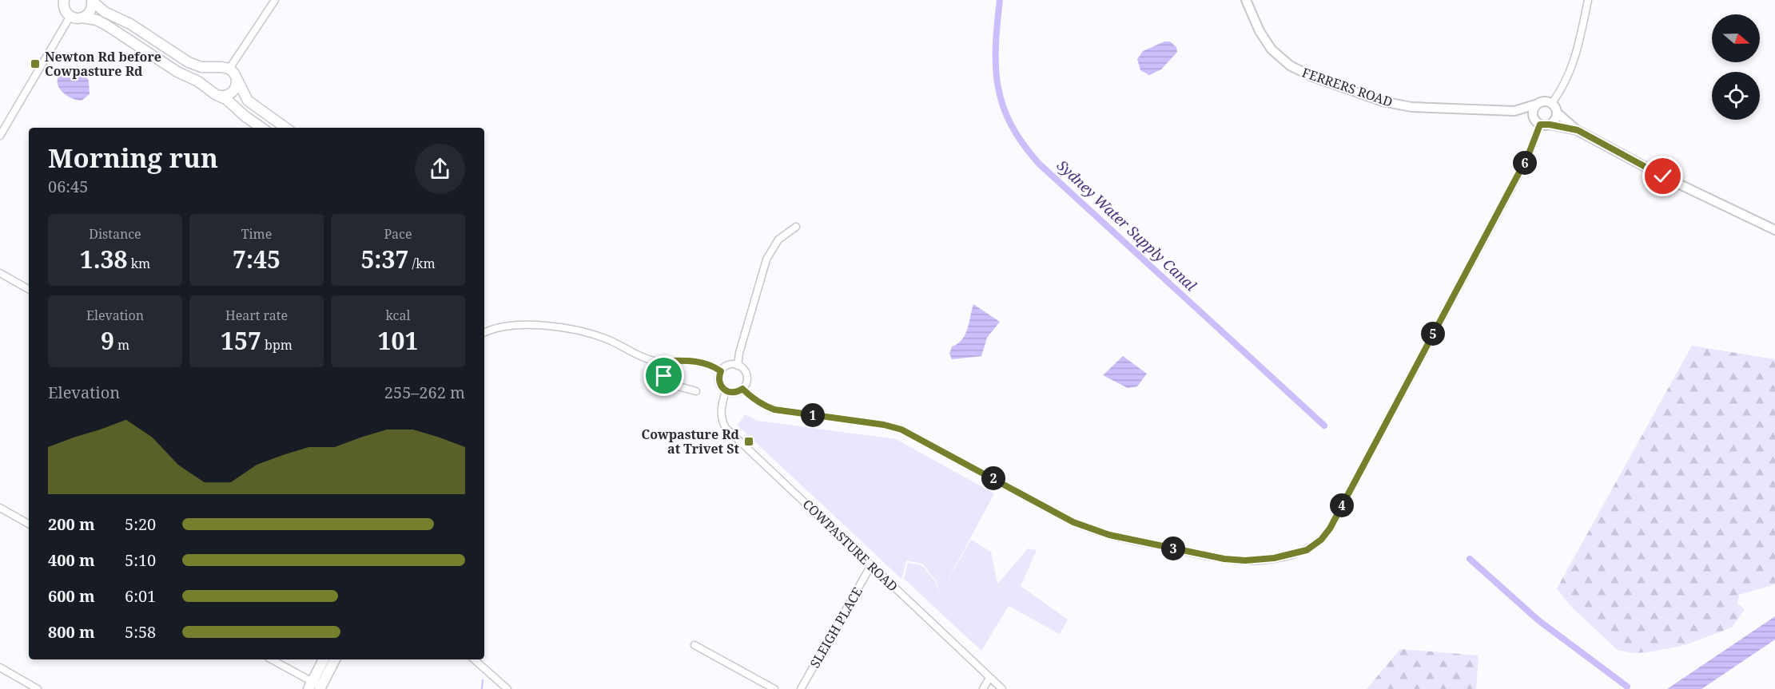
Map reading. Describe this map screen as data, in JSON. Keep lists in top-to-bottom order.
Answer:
{
  "streets": {
    "street": ["FERRERS ROAD", "COWPASTURE ROAD", "SLEIGH PLACE"]
  },
  "crossings": [
    ["COWPASTURE ROAD", "SLEIGH PLACE"]
  ],
  "water": ["Sydney Water Supply Canal"],
  "places": {
    "transit": ["Newton Rd before Cowpasture Rd", "Cowpasture Rd at Trivet St"]
  },
  "north": "right",
  "page": {
    "heading": ["Morning run", "06:45"],
    "pins": [
      "6",
      "5",
      "1",
      "2",
      "4",
      "3"
    ],
    "stats": [
      ["Distance", "1.38 km"],
      ["Time", "7:45"],
      ["Pace", "5:37 /km"],
      ["Elevation", "9 m"],
      ["Heart rate", "157 bpm"],
      ["kcal", "101"]
    ],
    "chart": ["Elevation", "255–262 m"],
    "list": [
      {
        "name": "200 m",
        "note": "5:20"
      },
      {
        "name": "400 m",
        "note": "5:10"
      },
      {
        "name": "600 m",
        "note": "6:01"
      },
      {
        "name": "800 m",
        "note": "5:58"
      }
    ]
  }
}
